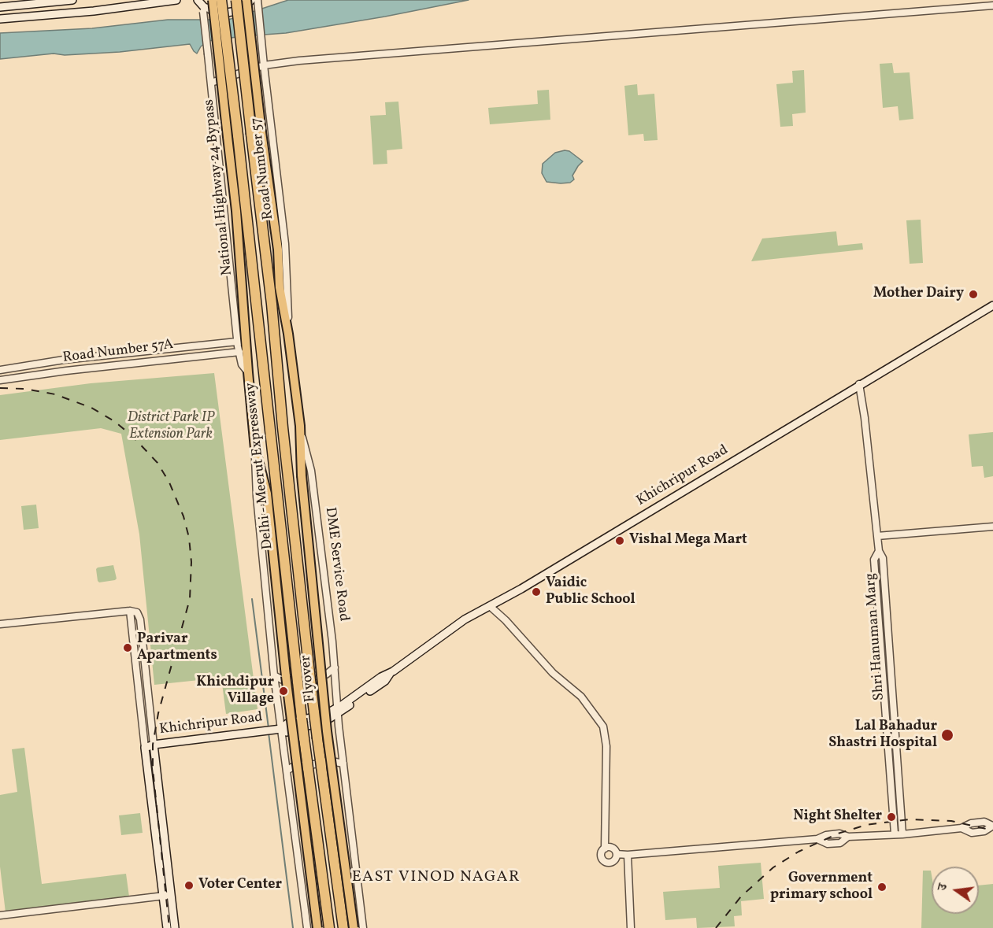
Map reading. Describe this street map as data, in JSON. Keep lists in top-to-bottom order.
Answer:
{
  "streets": {
    "highway": ["National Highway 24 Bypass", "Delhi - Meerut Expressway", "Flyover"],
    "main road": ["Khichripur Road"],
    "street": [
      "Road Number 57",
      "Road Number 57A",
      "DME Service Road",
      "Shri Hanuman Marg"
    ]
  },
  "crossings": [
    ["Road Number 57", "Flyover"],
    ["National Highway 24 Bypass", "Delhi - Meerut Expressway"],
    ["National Highway 24 Bypass", "Flyover"],
    ["Khichripur Road", "DME Service Road"],
    ["Khichripur Road", "Shri Hanuman Marg"],
    ["DME Service Road", "Flyover"]
  ],
  "districts": ["EAST VINOD NAGAR"],
  "parks": ["District Park IP Extension Park"],
  "places": [
    "Mother Dairy",
    "Vishal Mega Mart",
    "Vaidic Public School",
    "Parivar Apartments",
    "Khichdipur Village",
    "Lal Bahadur Shastri Hospital",
    "Night Shelter",
    "Voter Center",
    "Government primary school"
  ],
  "north": "left"
}
